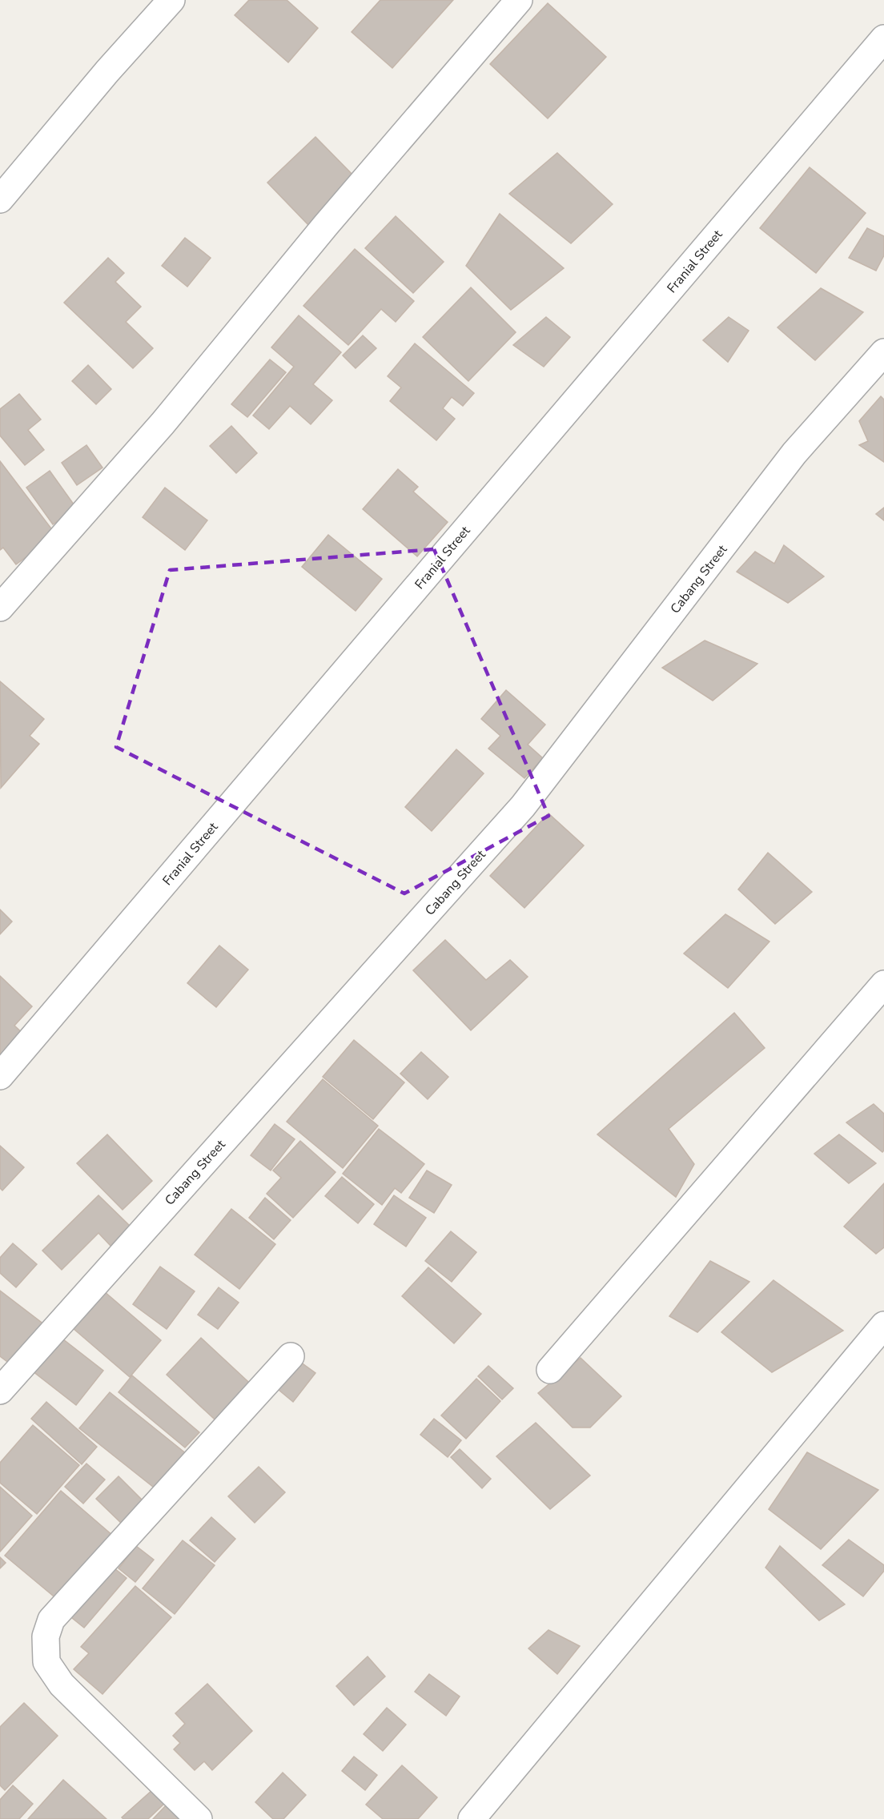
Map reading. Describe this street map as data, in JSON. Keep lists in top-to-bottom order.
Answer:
{
  "streets": {
    "street": ["Franial Street", "Cabang Street"]
  }
}
